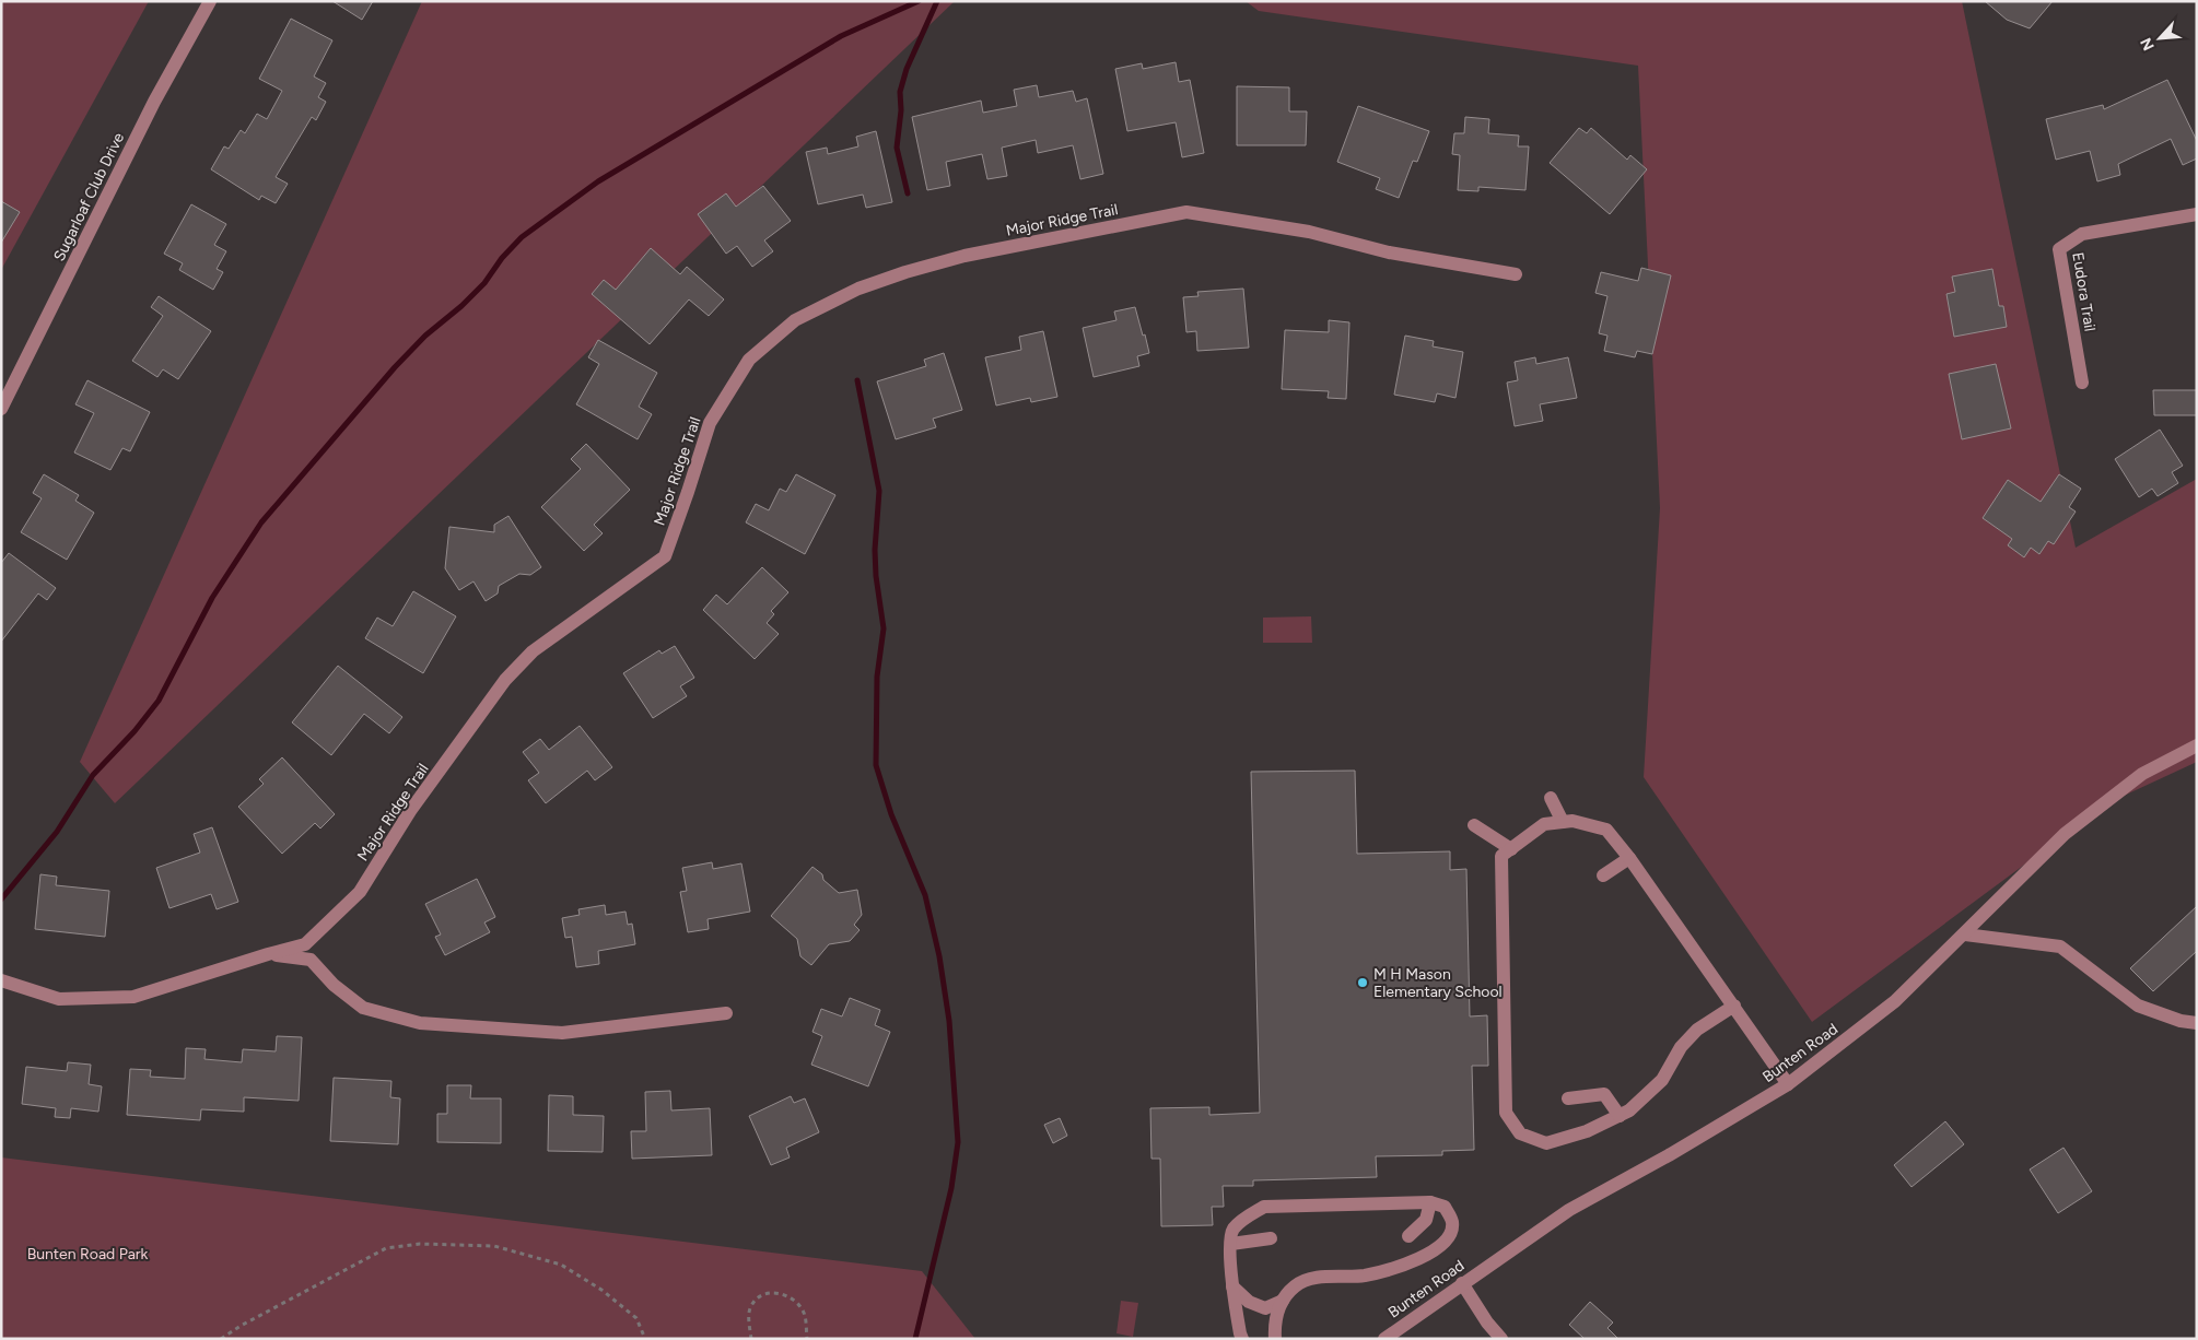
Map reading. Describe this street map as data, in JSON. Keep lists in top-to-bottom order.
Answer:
{
  "streets": {
    "street": [
      "Sugarloaf Club Drive",
      "Major Ridge Trail",
      "Eudora Trail",
      "Bunten Road"
    ]
  },
  "parks": ["Bunten Road Park"],
  "places": ["M H Mason Elementary School"],
  "north": "bottom left"
}
